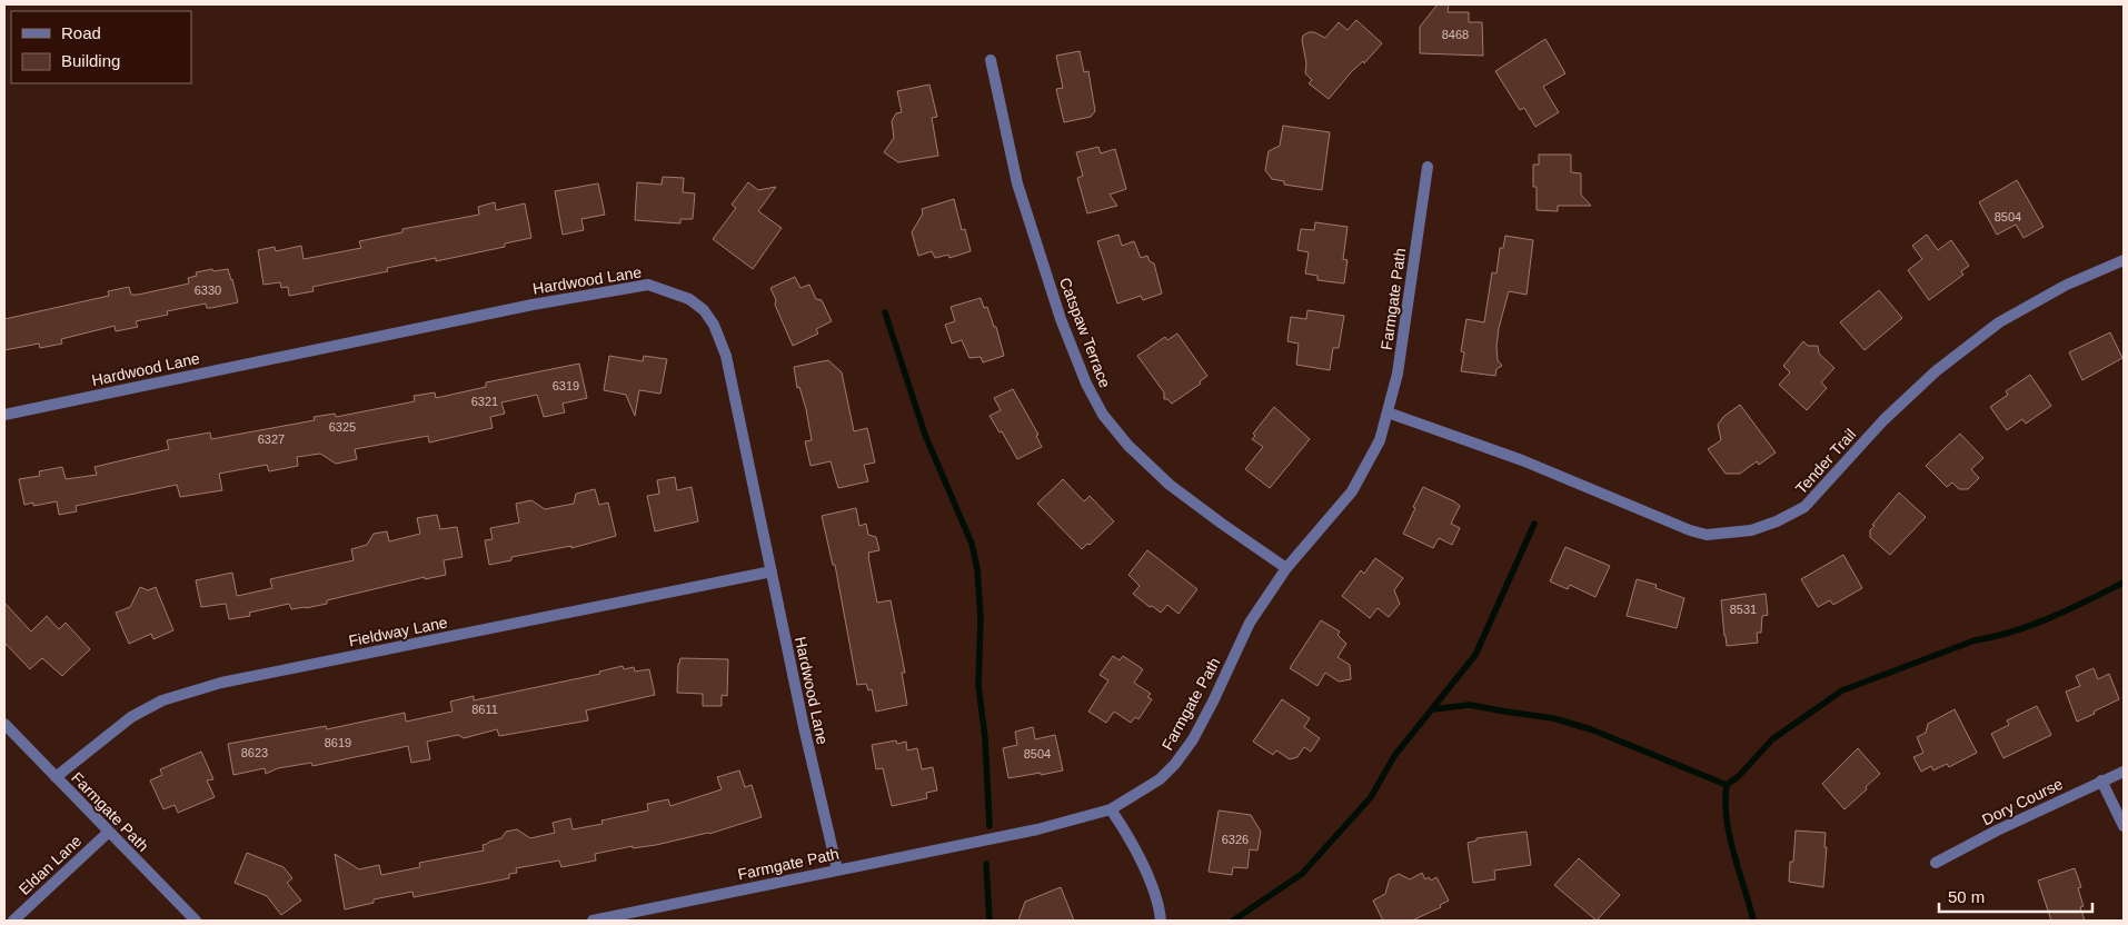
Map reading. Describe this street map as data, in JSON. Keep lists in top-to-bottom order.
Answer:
{
  "streets": {
    "street": [
      "Hardwood Lane",
      "Farmgate Path",
      "Catspaw Terrace",
      "Tender Trail",
      "Fieldway Lane",
      "Dory Course",
      "Eldan Lane"
    ]
  },
  "crossings": [
    ["Hardwood Lane", "Farmgate Path"],
    ["Hardwood Lane", "Fieldway Lane"],
    ["Farmgate Path", "Catspaw Terrace"],
    ["Farmgate Path", "Tender Trail"],
    ["Farmgate Path", "Fieldway Lane"],
    ["Farmgate Path", "Eldan Lane"]
  ],
  "house_numbers": [
    "8468",
    "8504",
    "6330",
    "6319",
    "6321",
    "6325",
    "6327",
    "8531",
    "8611",
    "8619",
    "8623",
    "8504",
    "6326"
  ],
  "legend": ["Road", "Building"],
  "scale_bar": "50 m"
}
